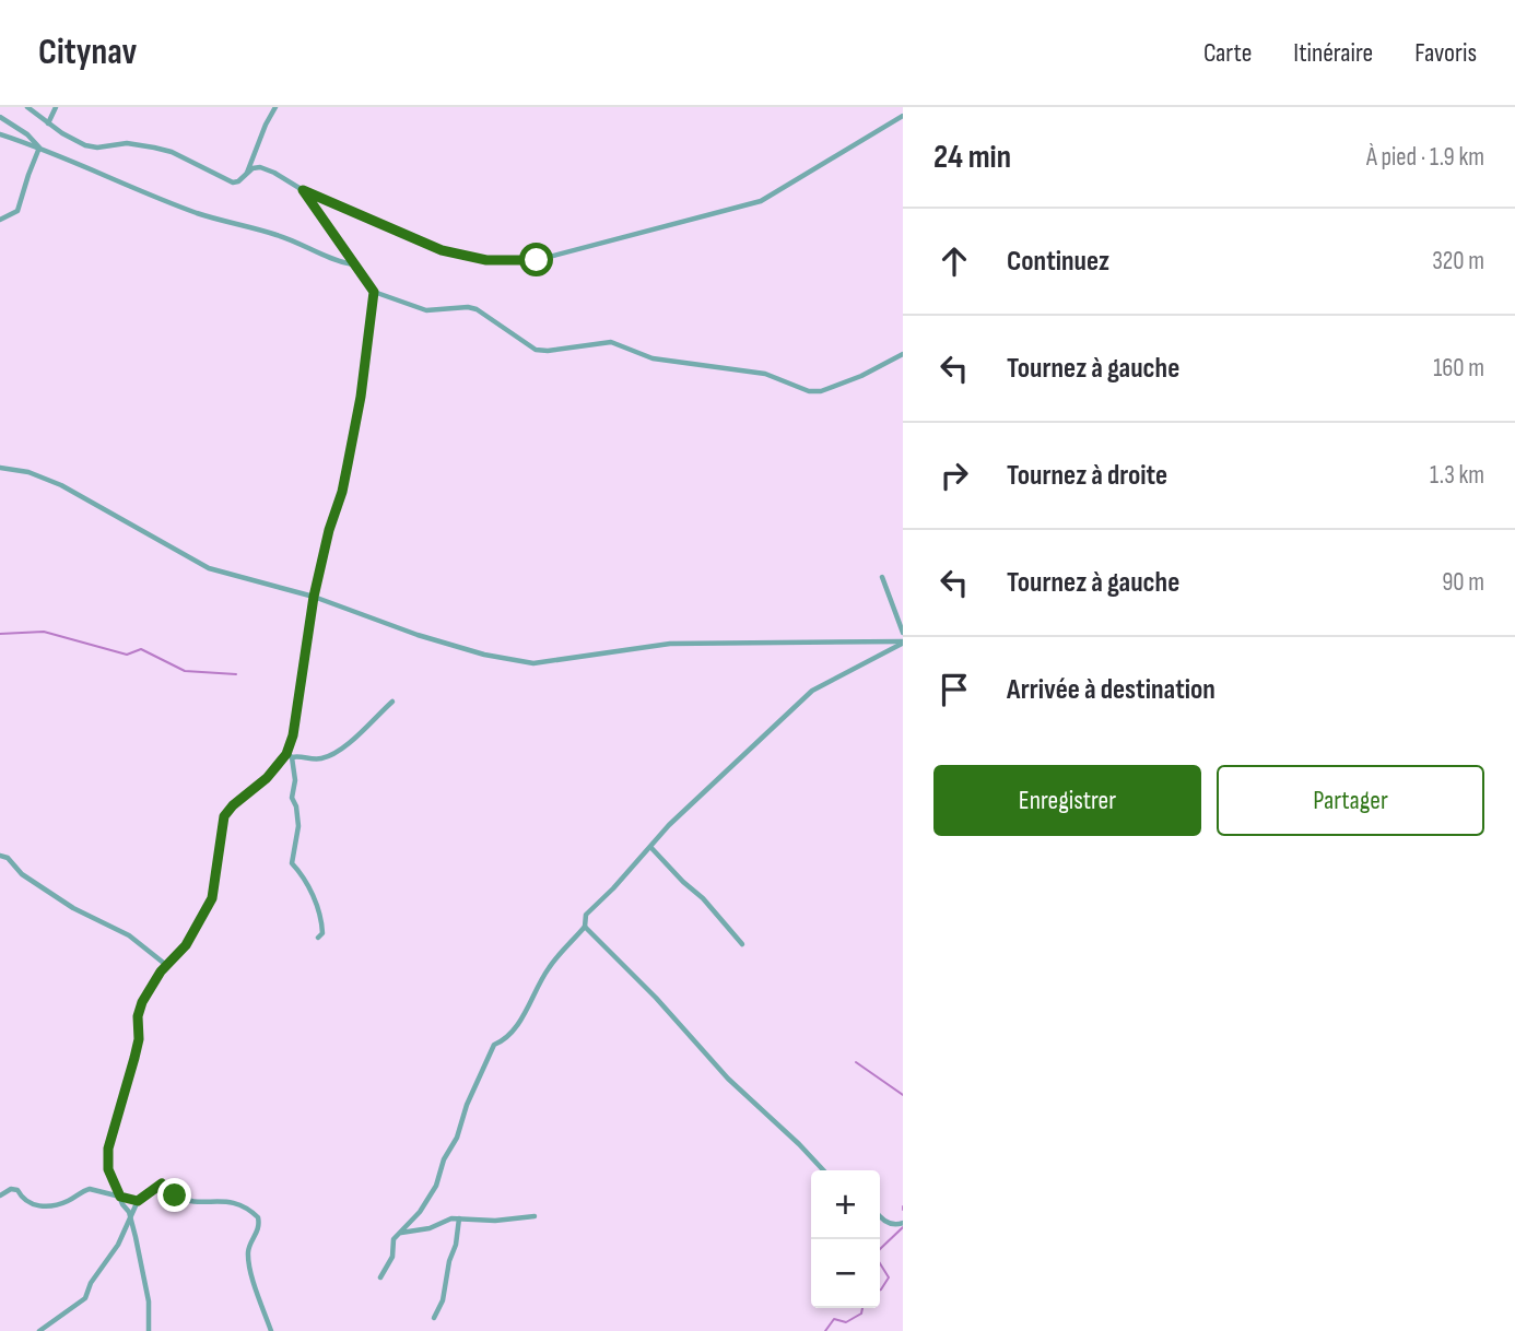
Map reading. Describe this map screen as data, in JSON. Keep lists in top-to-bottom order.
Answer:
{
  "page": {
    "header": "Citynav",
    "nav": ["Carte", "Itinéraire", "Favoris"],
    "heading": ["24 min", "À pied · 1.9 km"],
    "list": [
      ["Continuez", "320 m"],
      ["Tournez à gauche", "160 m"],
      ["Tournez à droite", "1.3 km"],
      ["Tournez à gauche", "90 m"],
      "Arrivée à destination"
    ],
    "buttons": ["Enregistrer", "Partager"],
    "map_buttons": ["+", "−"]
  }
}
